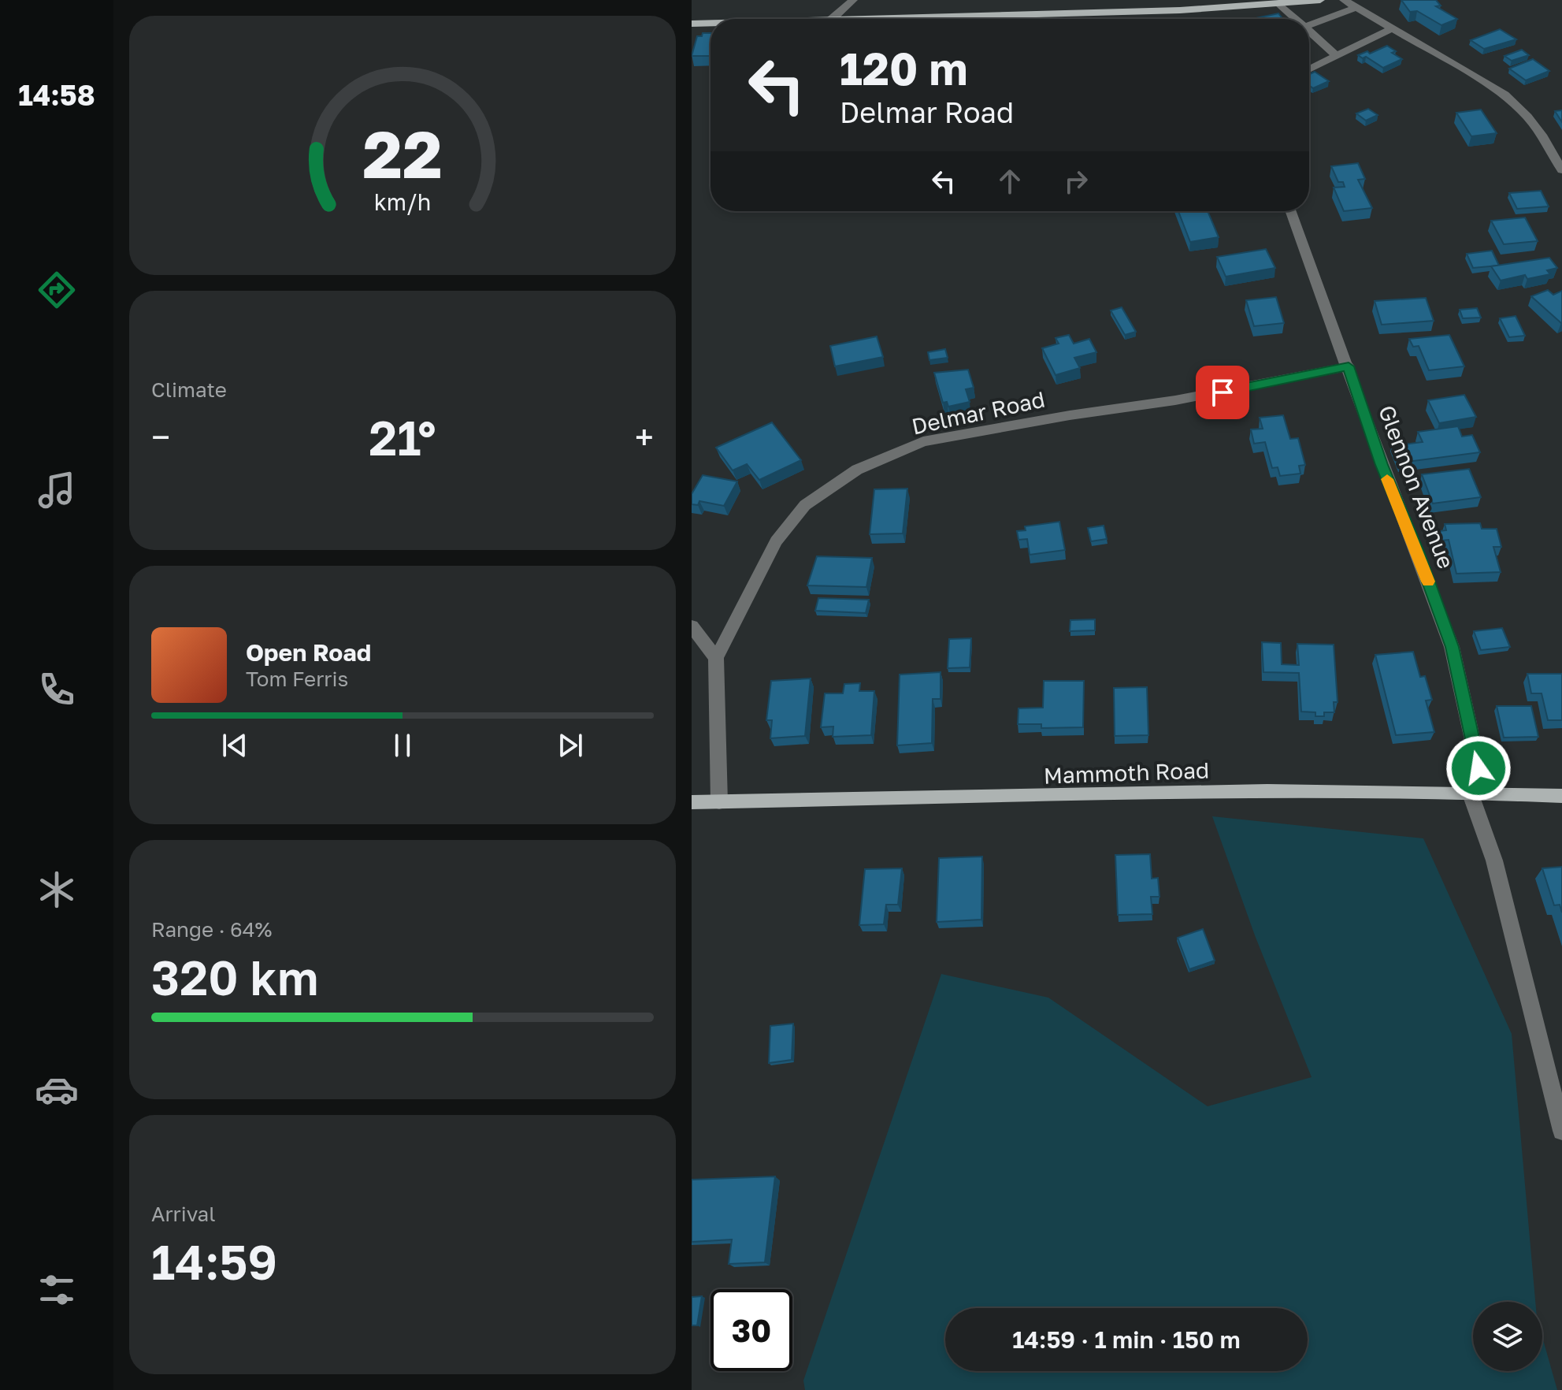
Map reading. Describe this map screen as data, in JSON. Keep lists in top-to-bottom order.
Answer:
{
  "streets": {
    "main road": ["Mammoth Road"],
    "street": ["Delmar Road", "Glennon Avenue"]
  },
  "crossings": [
    ["Delmar Road", "Glennon Avenue"],
    ["Glennon Avenue", "Mammoth Road"]
  ],
  "page": {
    "tabs": "14:58",
    "turn": ["120 m", "Delmar Road"],
    "tile": [
      "Climate",
      ["Range · 64%", "320 km"],
      ["Arrival", "14:59"]
    ],
    "heat": ["−", "21°", "+"],
    "song": ["Open Road", "Tom Ferris"],
    "limit": "30",
    "trip": "14:59 · 1 min · 150 m",
    "gauge": ["22", "km/h"]
  }
}
